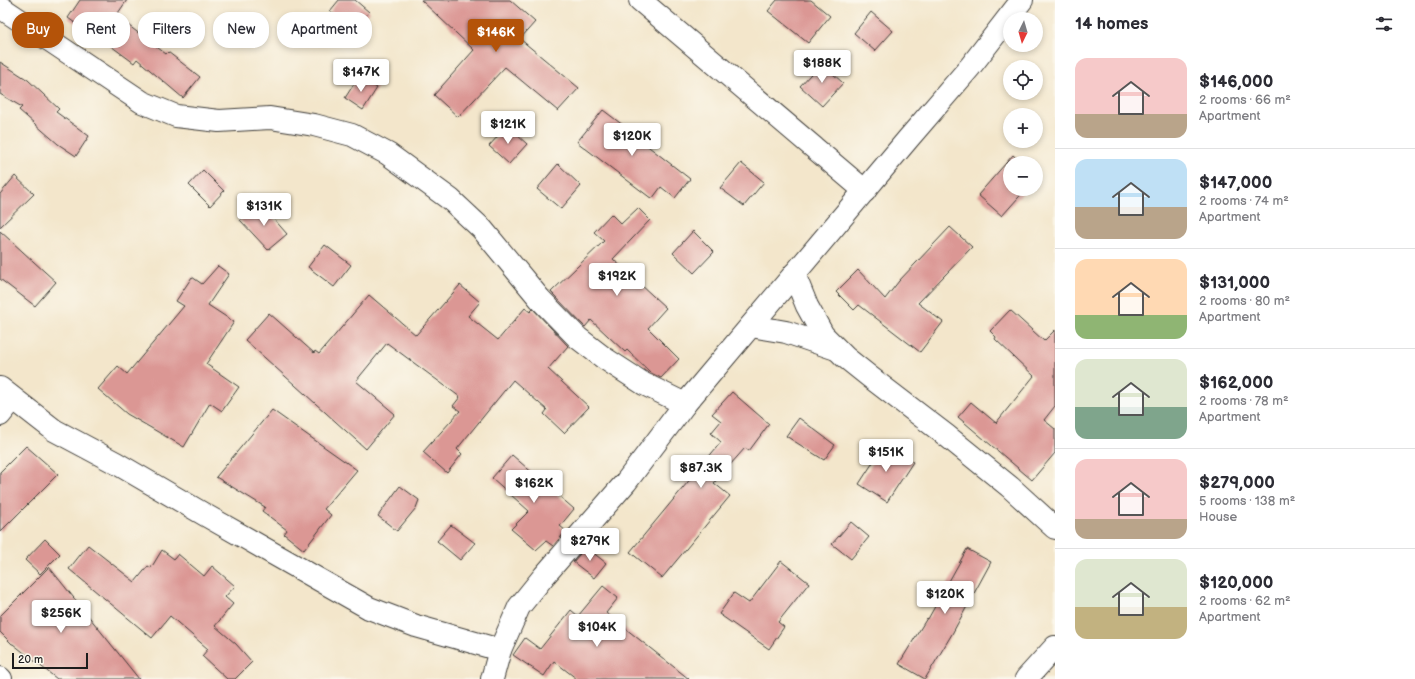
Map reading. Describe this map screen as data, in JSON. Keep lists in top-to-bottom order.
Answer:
{
  "scale_bar": "20 m",
  "north": "bottom",
  "page": {
    "heading": "14 homes",
    "map_buttons": ["+", "−"],
    "chip": [
      "Buy",
      "Rent",
      "Filters",
      "New",
      "Apartment"
    ],
    "price": [
      "$146K",
      "$188K",
      "$147K",
      "$121K",
      "$120K",
      "$131K",
      "$192K",
      "$151K",
      "$87.3K",
      "$162K",
      "$279K",
      "$120K",
      "$256K",
      "$104K"
    ],
    "list": [
      {
        "name": "$146,000",
        "note": "2 rooms · 66 m² · Apartment"
      },
      {
        "name": "$147,000",
        "note": "2 rooms · 74 m² · Apartment"
      },
      {
        "name": "$131,000",
        "note": "2 rooms · 80 m² · Apartment"
      },
      {
        "name": "$162,000",
        "note": "2 rooms · 78 m² · Apartment"
      },
      {
        "name": "$279,000",
        "note": "5 rooms · 138 m² · House"
      },
      {
        "name": "$120,000",
        "note": "2 rooms · 62 m² · Apartment"
      }
    ],
    "scale": "20 m"
  }
}
